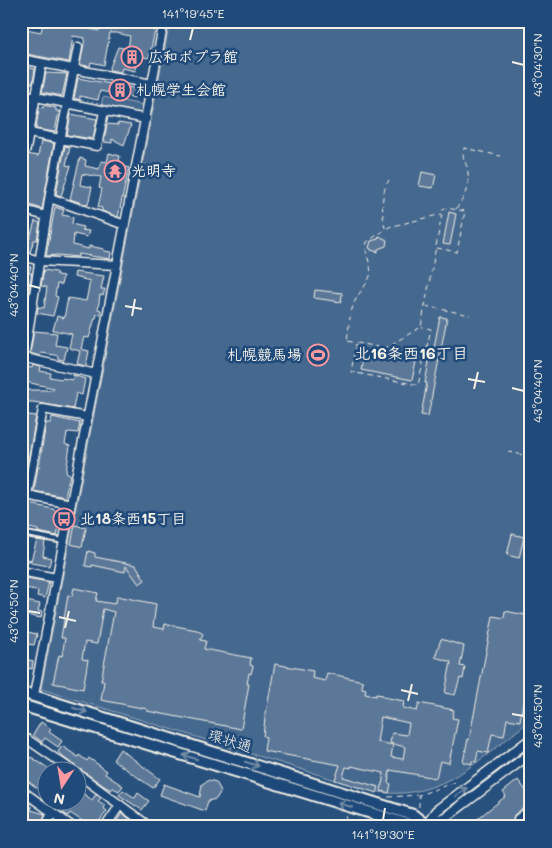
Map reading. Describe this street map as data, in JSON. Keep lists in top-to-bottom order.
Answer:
{
  "streets": {
    "main road": ["環状通"]
  },
  "districts": ["北16条西16丁目"],
  "places": {
    "building": ["広和ポプラ館", "札幌学生会館"],
    "temple": ["光明寺"],
    "sports": ["札幌競馬場"],
    "bus stop": ["北18条西15丁目"]
  },
  "north": "bottom",
  "coordinates": [
    "141°19'45\"E",
    "43°04'30\"N",
    "43°04'40\"N",
    "43°04'50\"N",
    "141°19'30\"E"
  ]
}
